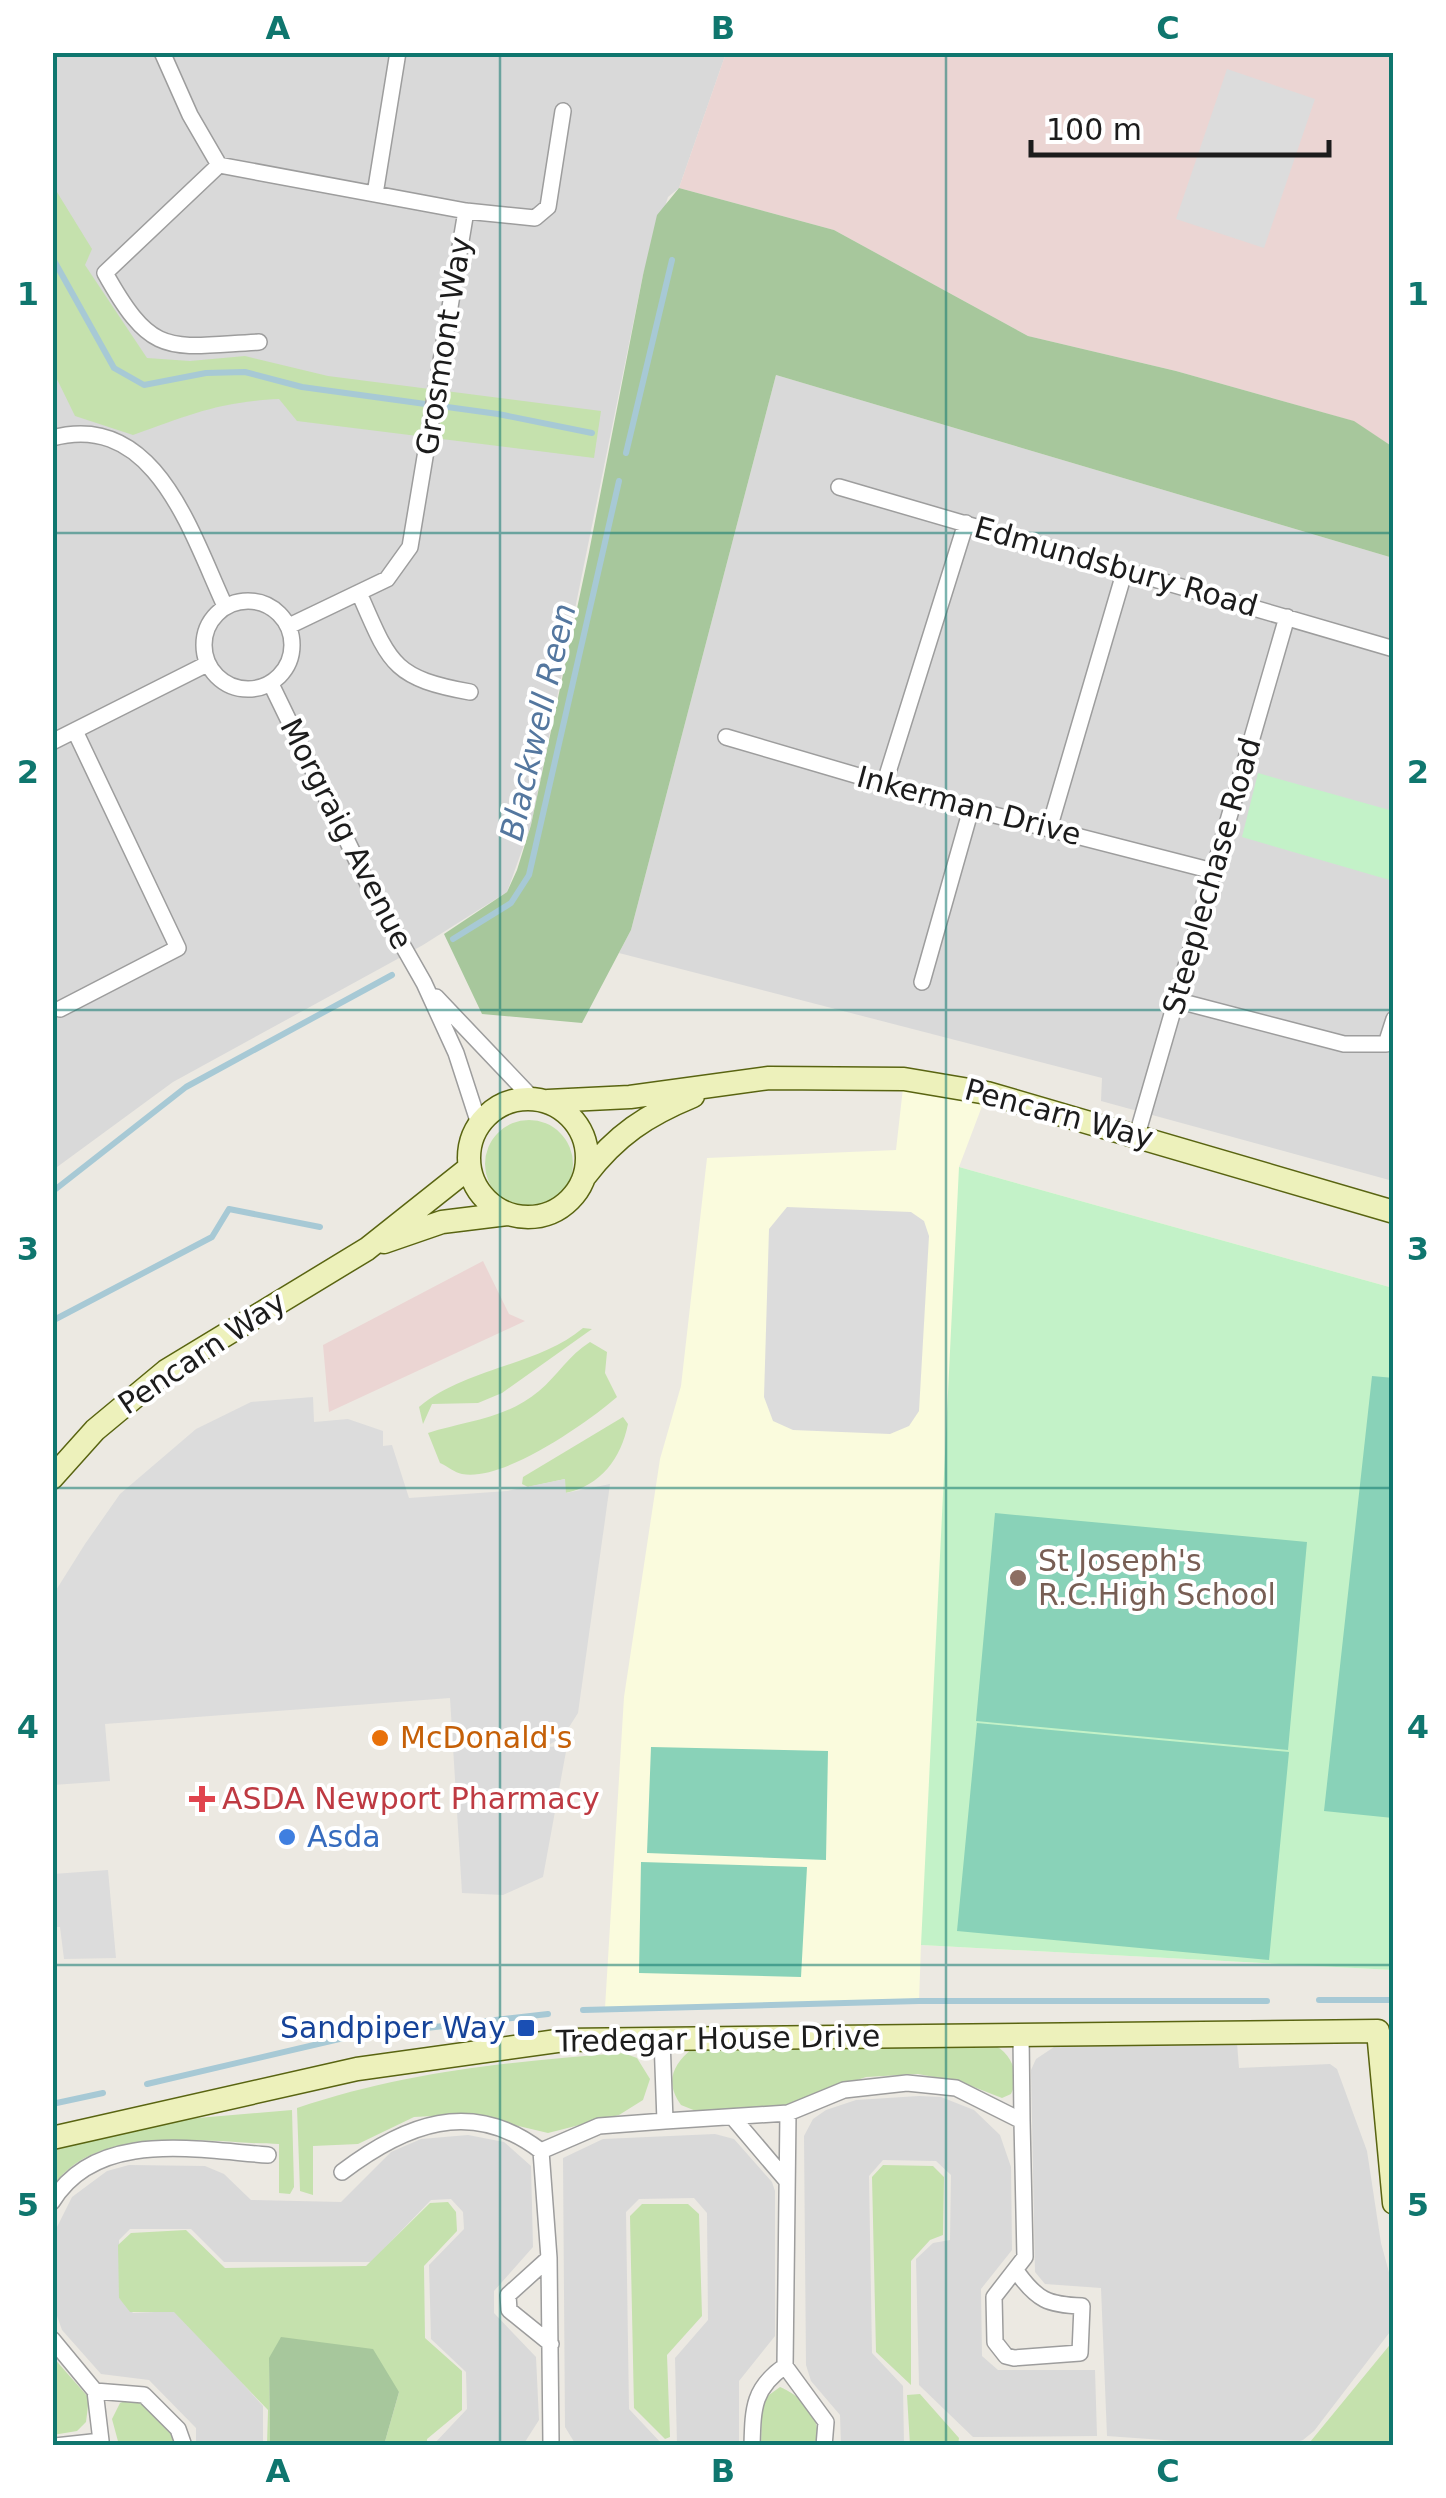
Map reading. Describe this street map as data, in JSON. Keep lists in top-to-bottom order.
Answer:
{
  "streets": {
    "street": [
      "Grosmont Way",
      "Edmundsbury Road",
      "Inkerman Drive",
      "Morgraig Avenue",
      "Steeplechase Road",
      "Pencarn Way",
      "Tredegar House Drive"
    ]
  },
  "crossings": [
    ["Grosmont Way", "Morgraig Avenue"],
    ["Edmundsbury Road", "Steeplechase Road"],
    ["Inkerman Drive", "Steeplechase Road"],
    ["Morgraig Avenue", "Pencarn Way"],
    ["Steeplechase Road", "Pencarn Way"]
  ],
  "water": ["Blackwell Reen"],
  "places": {
    "other": ["St Joseph's R.C.High School", "McDonald's", "Asda"],
    "health": ["ASDA Newport Pharmacy"],
    "transit": ["Sandpiper Way"]
  },
  "scale_bar": "100 m",
  "grid": {
    "columns": ["A", "B", "C"],
    "rows": [
      "1",
      "2",
      "3",
      "4",
      "5"
    ]
  }
}
